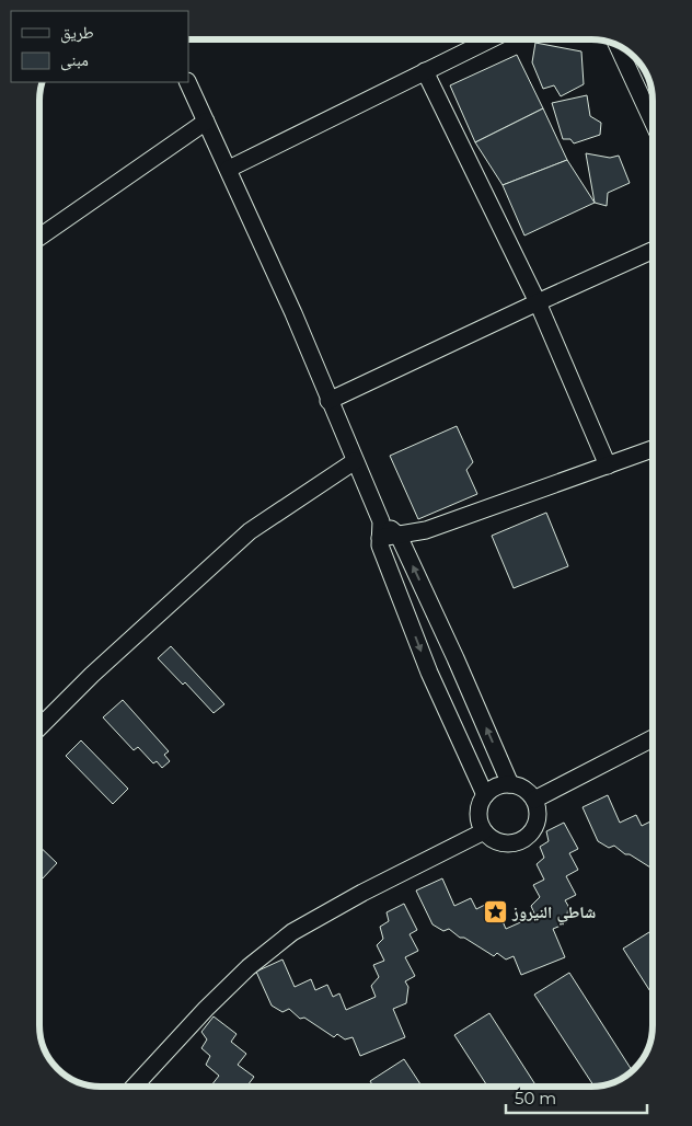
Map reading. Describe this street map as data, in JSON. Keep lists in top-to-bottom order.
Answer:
{
  "places": {
    "place": ["شاطي النيروز"]
  },
  "legend": ["طريق", "مبنى"],
  "scale_bar": "50 m"
}
